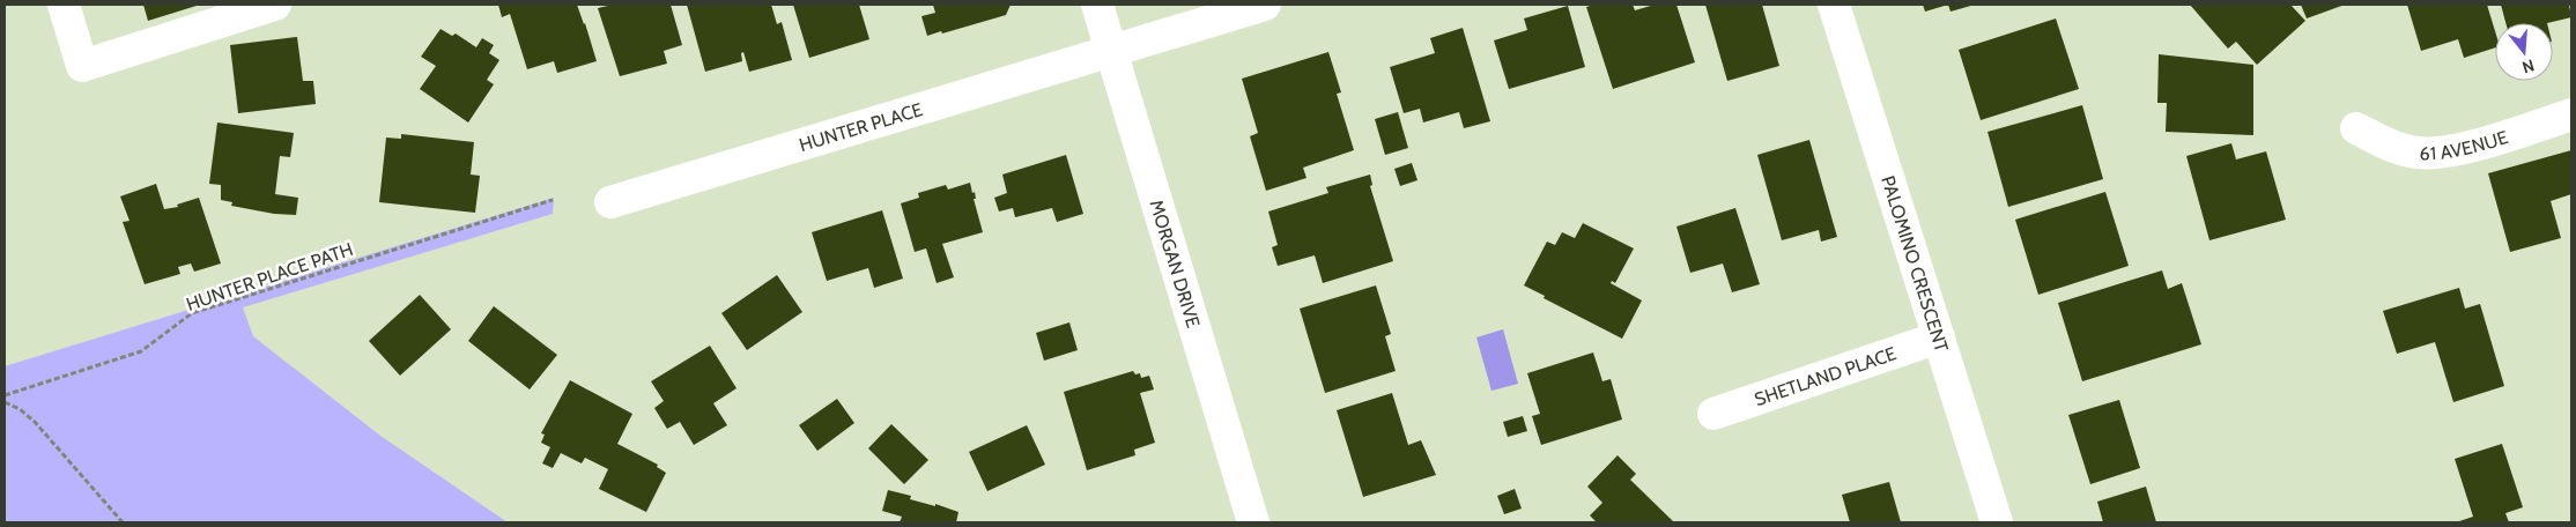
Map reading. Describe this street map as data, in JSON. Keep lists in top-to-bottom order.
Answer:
{
  "streets": {
    "street": [
      "HUNTER PLACE",
      "61 AVENUE",
      "MORGAN DRIVE",
      "PALOMINO CRESCENT",
      "SHETLAND PLACE"
    ],
    "path": ["HUNTER PLACE PATH"]
  },
  "crossings": [
    ["HUNTER PLACE", "MORGAN DRIVE"],
    ["PALOMINO CRESCENT", "SHETLAND PLACE"]
  ],
  "north": "bottom"
}
